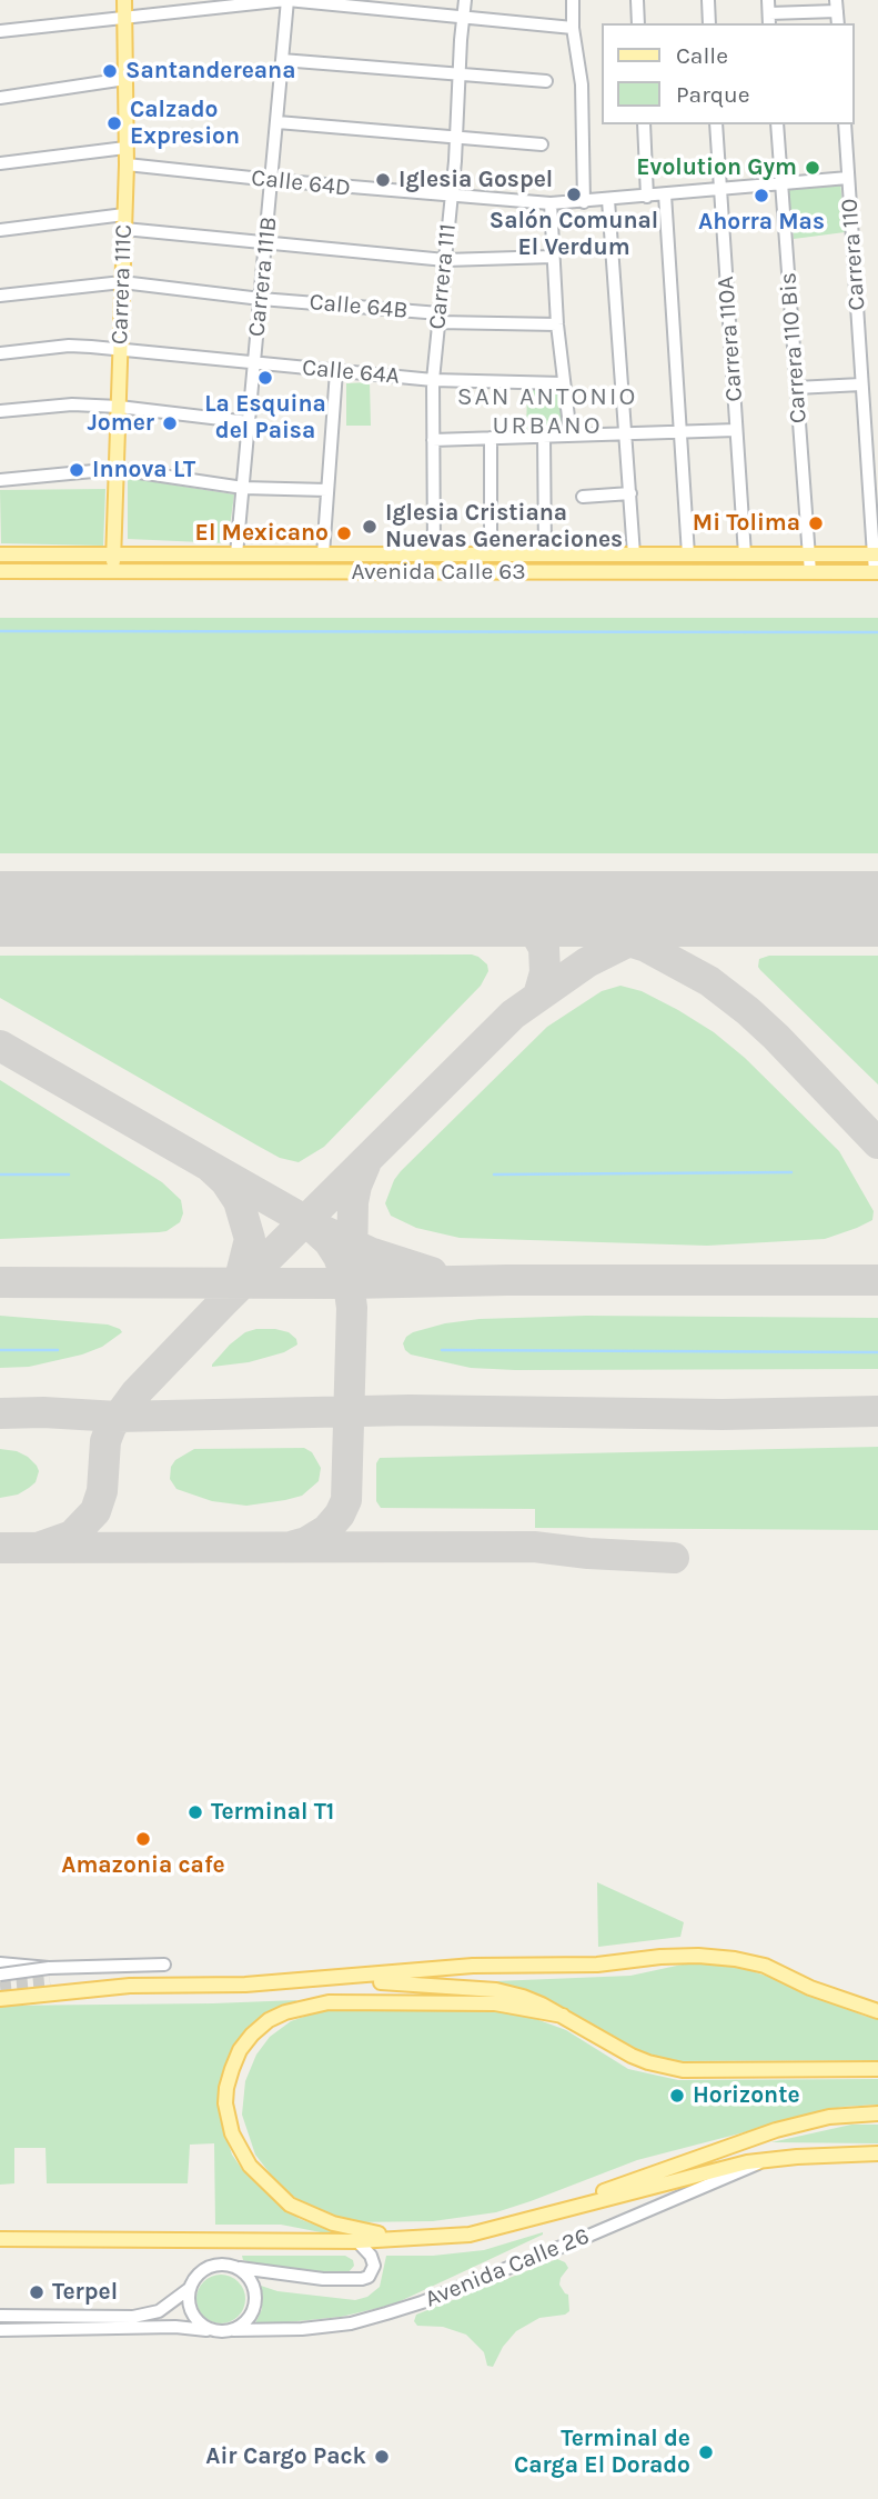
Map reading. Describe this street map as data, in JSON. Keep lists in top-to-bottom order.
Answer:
{
  "streets": {
    "main road": ["Carrera 111C", "Avenida Calle 63", "Avenida Calle 26"],
    "street": [
      "Calle 64D",
      "Carrera 110",
      "Carrera 111B",
      "Carrera 111",
      "Calle 64B",
      "Carrera 110A",
      "Carrera 110 Bis",
      "Calle 64A"
    ]
  },
  "crossings": [
    ["Calle 64D", "Carrera 110"],
    ["Calle 64D", "Carrera 111B"],
    ["Calle 64D", "Carrera 111"],
    ["Calle 64D", "Carrera 111C"],
    ["Calle 64D", "Carrera 110A"],
    ["Calle 64D", "Carrera 110 Bis"],
    ["Carrera 110", "Avenida Calle 63"],
    ["Carrera 111B", "Calle 64B"],
    ["Carrera 111B", "Calle 64A"],
    ["Carrera 111B", "Avenida Calle 63"],
    ["Carrera 111", "Calle 64B"],
    ["Carrera 111", "Calle 64A"],
    ["Carrera 111", "Avenida Calle 63"],
    ["Carrera 111C", "Calle 64B"],
    ["Carrera 111C", "Calle 64A"],
    ["Carrera 111C", "Avenida Calle 63"],
    ["Carrera 110A", "Avenida Calle 63"],
    ["Carrera 110 Bis", "Avenida Calle 63"]
  ],
  "districts": ["SAN ANTONIO URBANO"],
  "places": [
    "Santandereana",
    "Calzado Expresion",
    "Evolution Gym",
    "Iglesia Gospel",
    "Salón Comunal El Verdum",
    "Ahorra Mas",
    "La Esquina del Paisa",
    "Jomer",
    "Innova LT",
    "Mi Tolima",
    "Iglesia Cristiana Nuevas Generaciones",
    "El Mexicano",
    "Terminal T1",
    "Amazonia cafe",
    "Horizonte",
    "Terpel",
    "Terminal de Carga El Dorado",
    "Air Cargo Pack"
  ],
  "legend": ["Calle", "Parque"]
}
